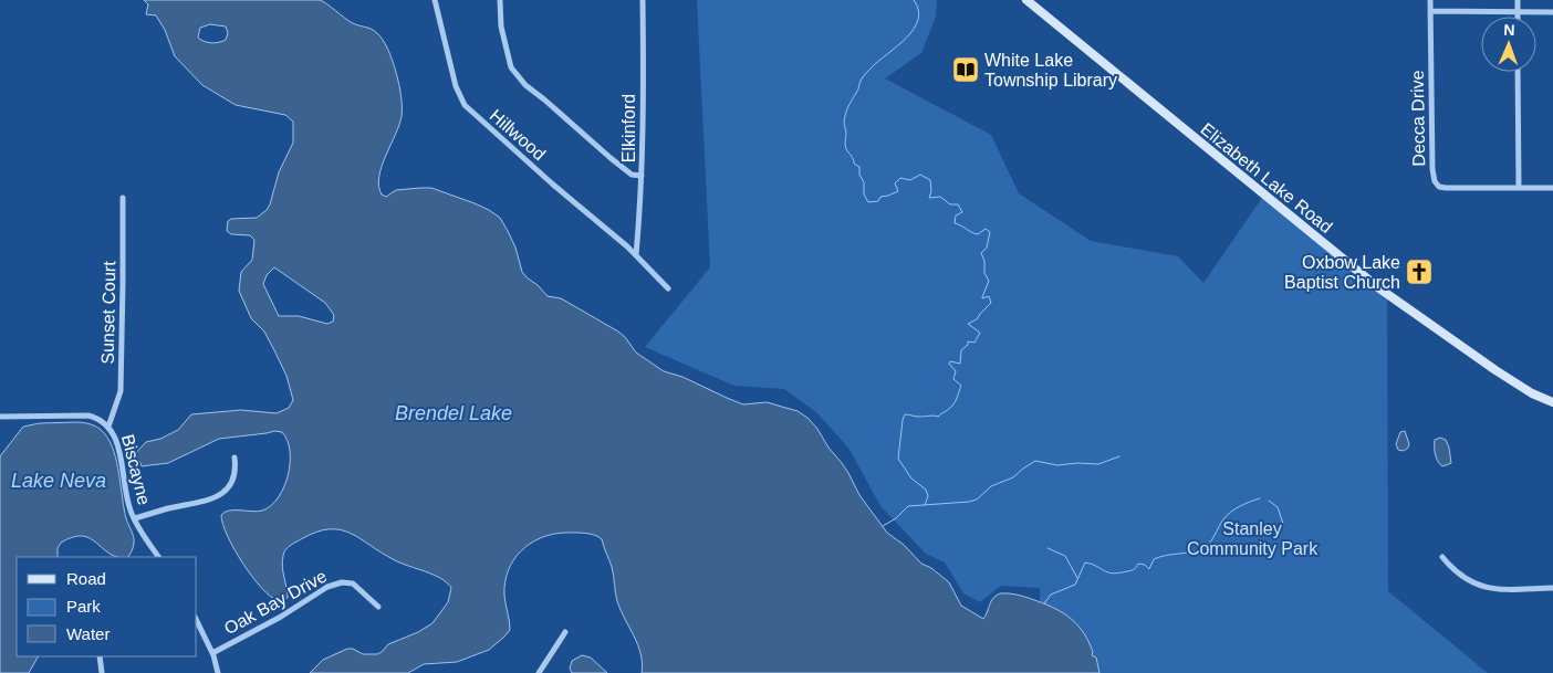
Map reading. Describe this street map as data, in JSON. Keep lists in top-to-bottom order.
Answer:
{
  "streets": {
    "street": [
      "Decca Drive",
      "Elkinford",
      "Hillwood",
      "Elizabeth Lake Road",
      "Sunset Court",
      "Biscayne",
      "Oak Bay Drive"
    ]
  },
  "crossings": [
    ["Elkinford", "Hillwood"],
    ["Sunset Court", "Biscayne"]
  ],
  "water": ["Brendel Lake", "Lake Neva"],
  "parks": ["Stanley Community Park"],
  "places": {
    "library": ["White Lake Township Library"],
    "church": ["Oxbow Lake Baptist Church"]
  },
  "legend": ["Road", "Park", "Water"],
  "north": "top"
}
